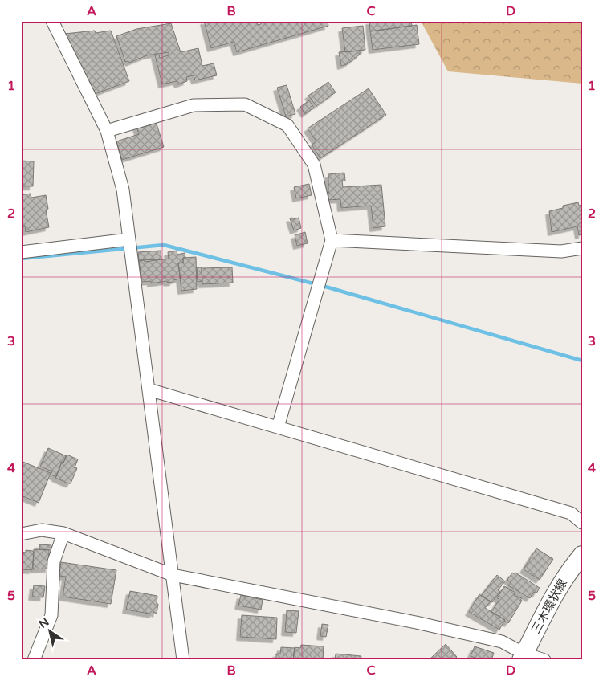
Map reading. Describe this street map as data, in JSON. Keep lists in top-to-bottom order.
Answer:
{
  "streets": {
    "main road": ["三木環状線"]
  },
  "north": "top left",
  "grid": {
    "columns": [
      "A",
      "B",
      "C",
      "D"
    ],
    "rows": [
      "1",
      "2",
      "3",
      "4",
      "5"
    ]
  }
}
